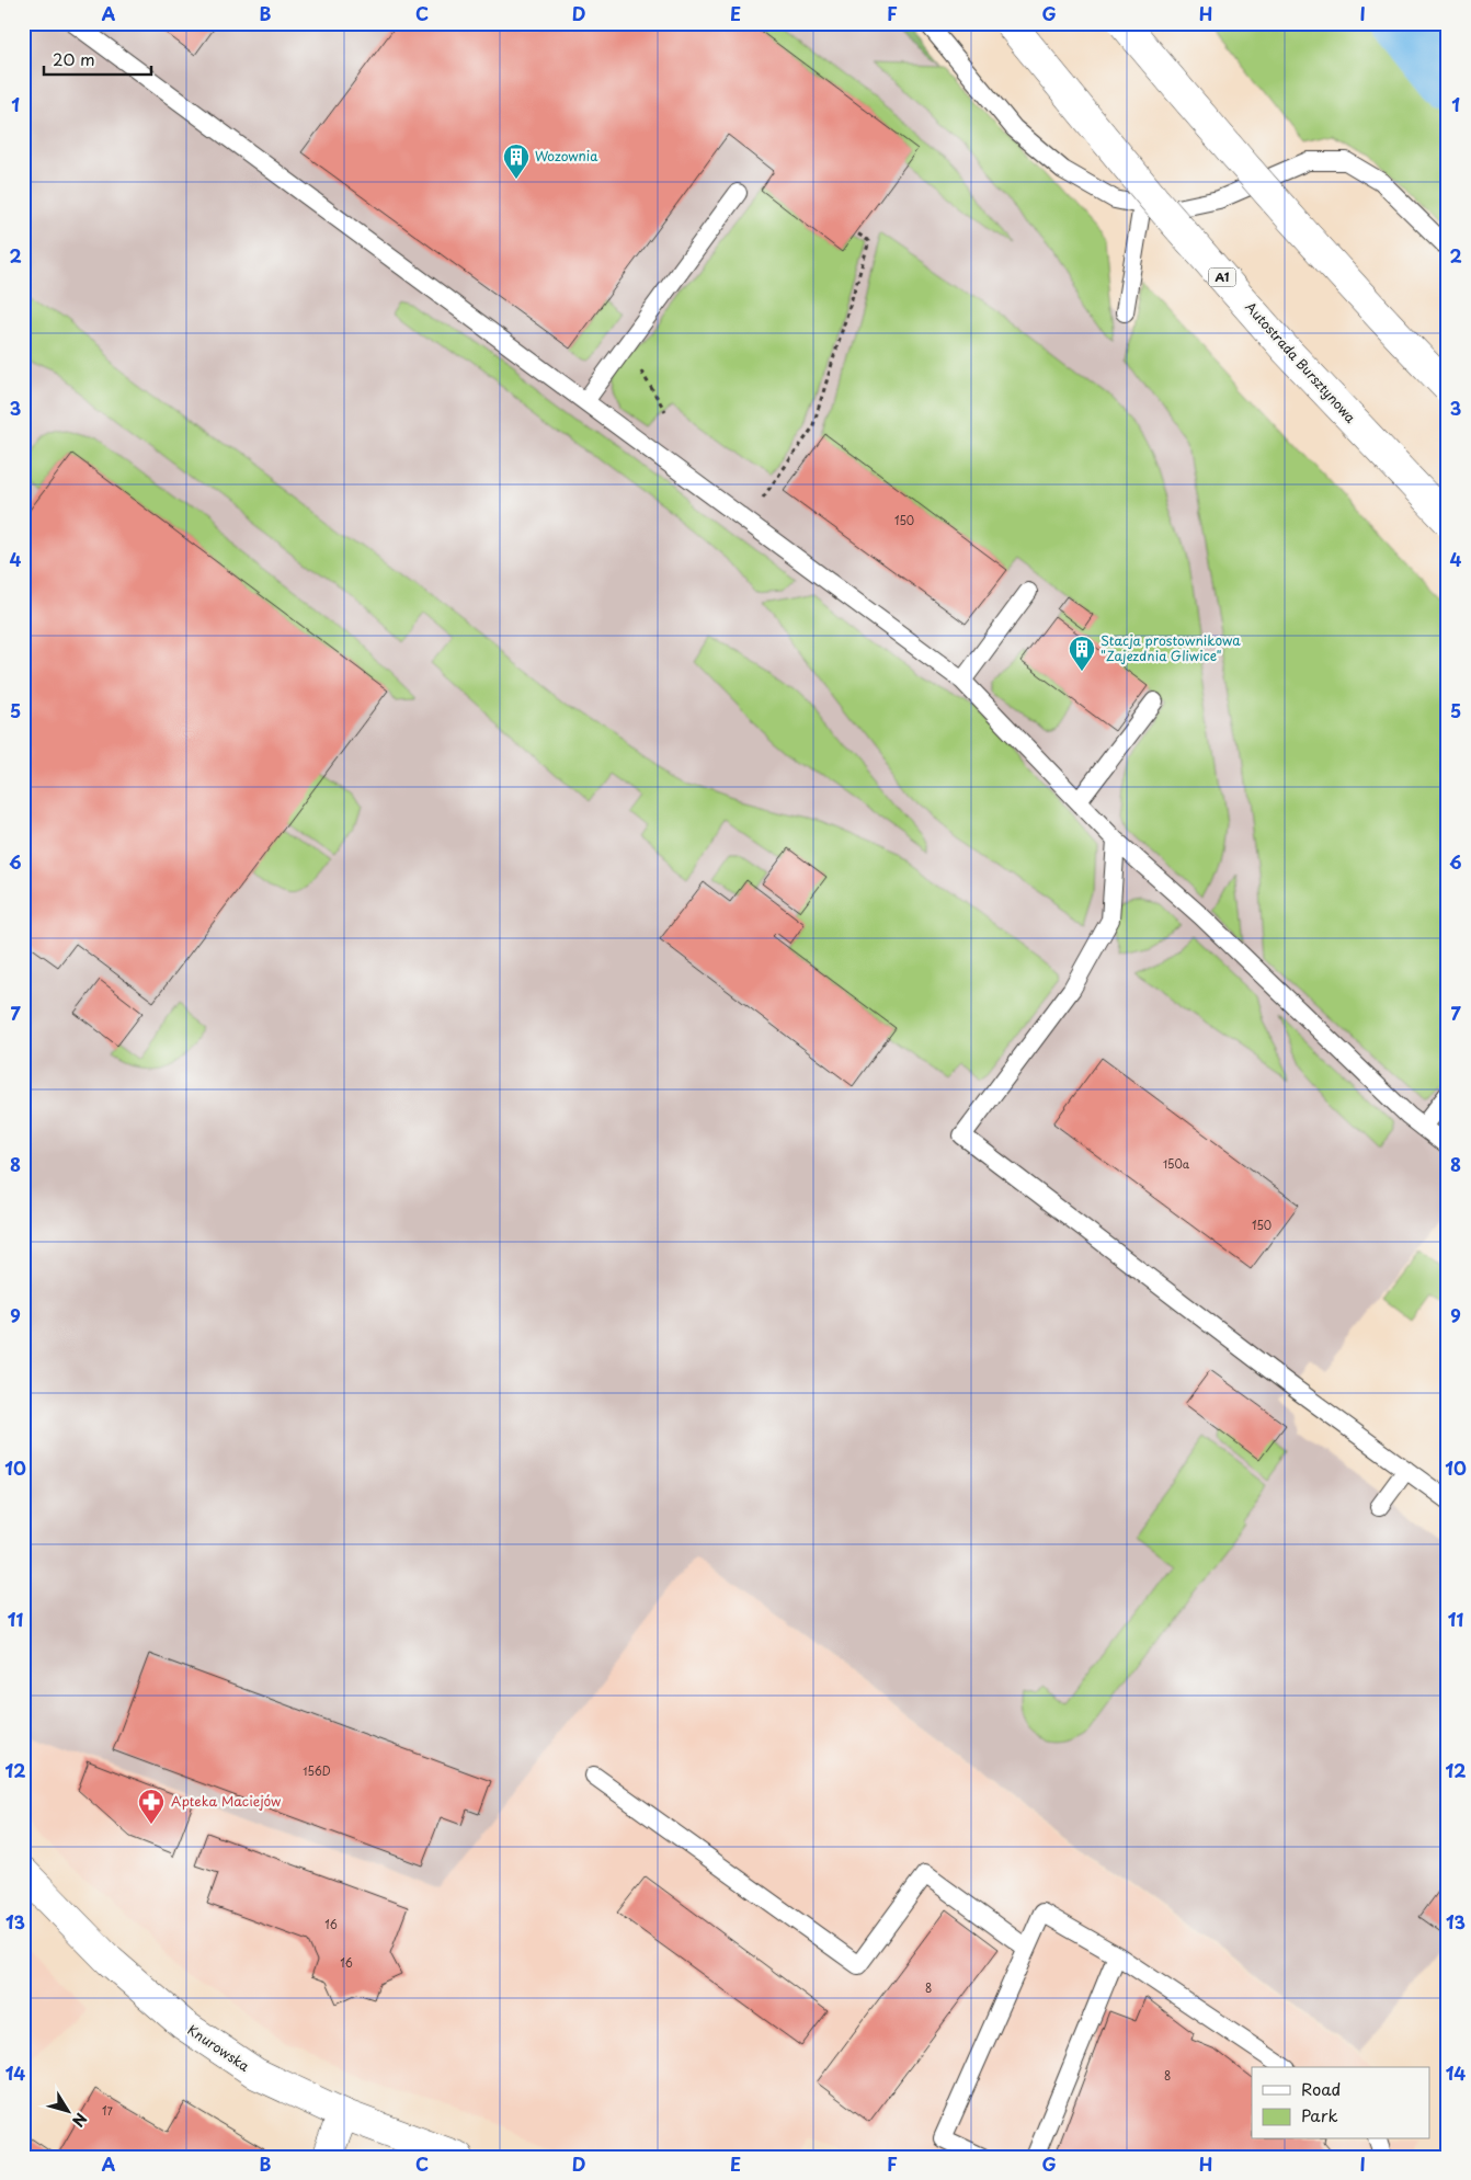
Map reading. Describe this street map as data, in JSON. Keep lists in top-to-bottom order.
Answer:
{
  "streets": {
    "main road": ["A1", "Autostrada Bursztynowa", "Knurowska"]
  },
  "places": {
    "building": ["Wozownia", "Stacja prostownikowa \"Zajezdnia Gliwice\""],
    "pharmacy": ["Apteka Maciejów"]
  },
  "house_numbers": [
    "150",
    "150a",
    "150",
    "156D",
    "16",
    "16",
    "8",
    "8",
    "17"
  ],
  "legend": ["Road", "Park"],
  "scale_bar": "20 m",
  "north": "bottom right",
  "grid": {
    "columns": [
      "A",
      "B",
      "C",
      "D",
      "E",
      "F",
      "G",
      "H",
      "I"
    ],
    "rows": [
      "1",
      "2",
      "3",
      "4",
      "5",
      "6",
      "7",
      "8",
      "9",
      "10",
      "11",
      "12",
      "13",
      "14"
    ]
  }
}
